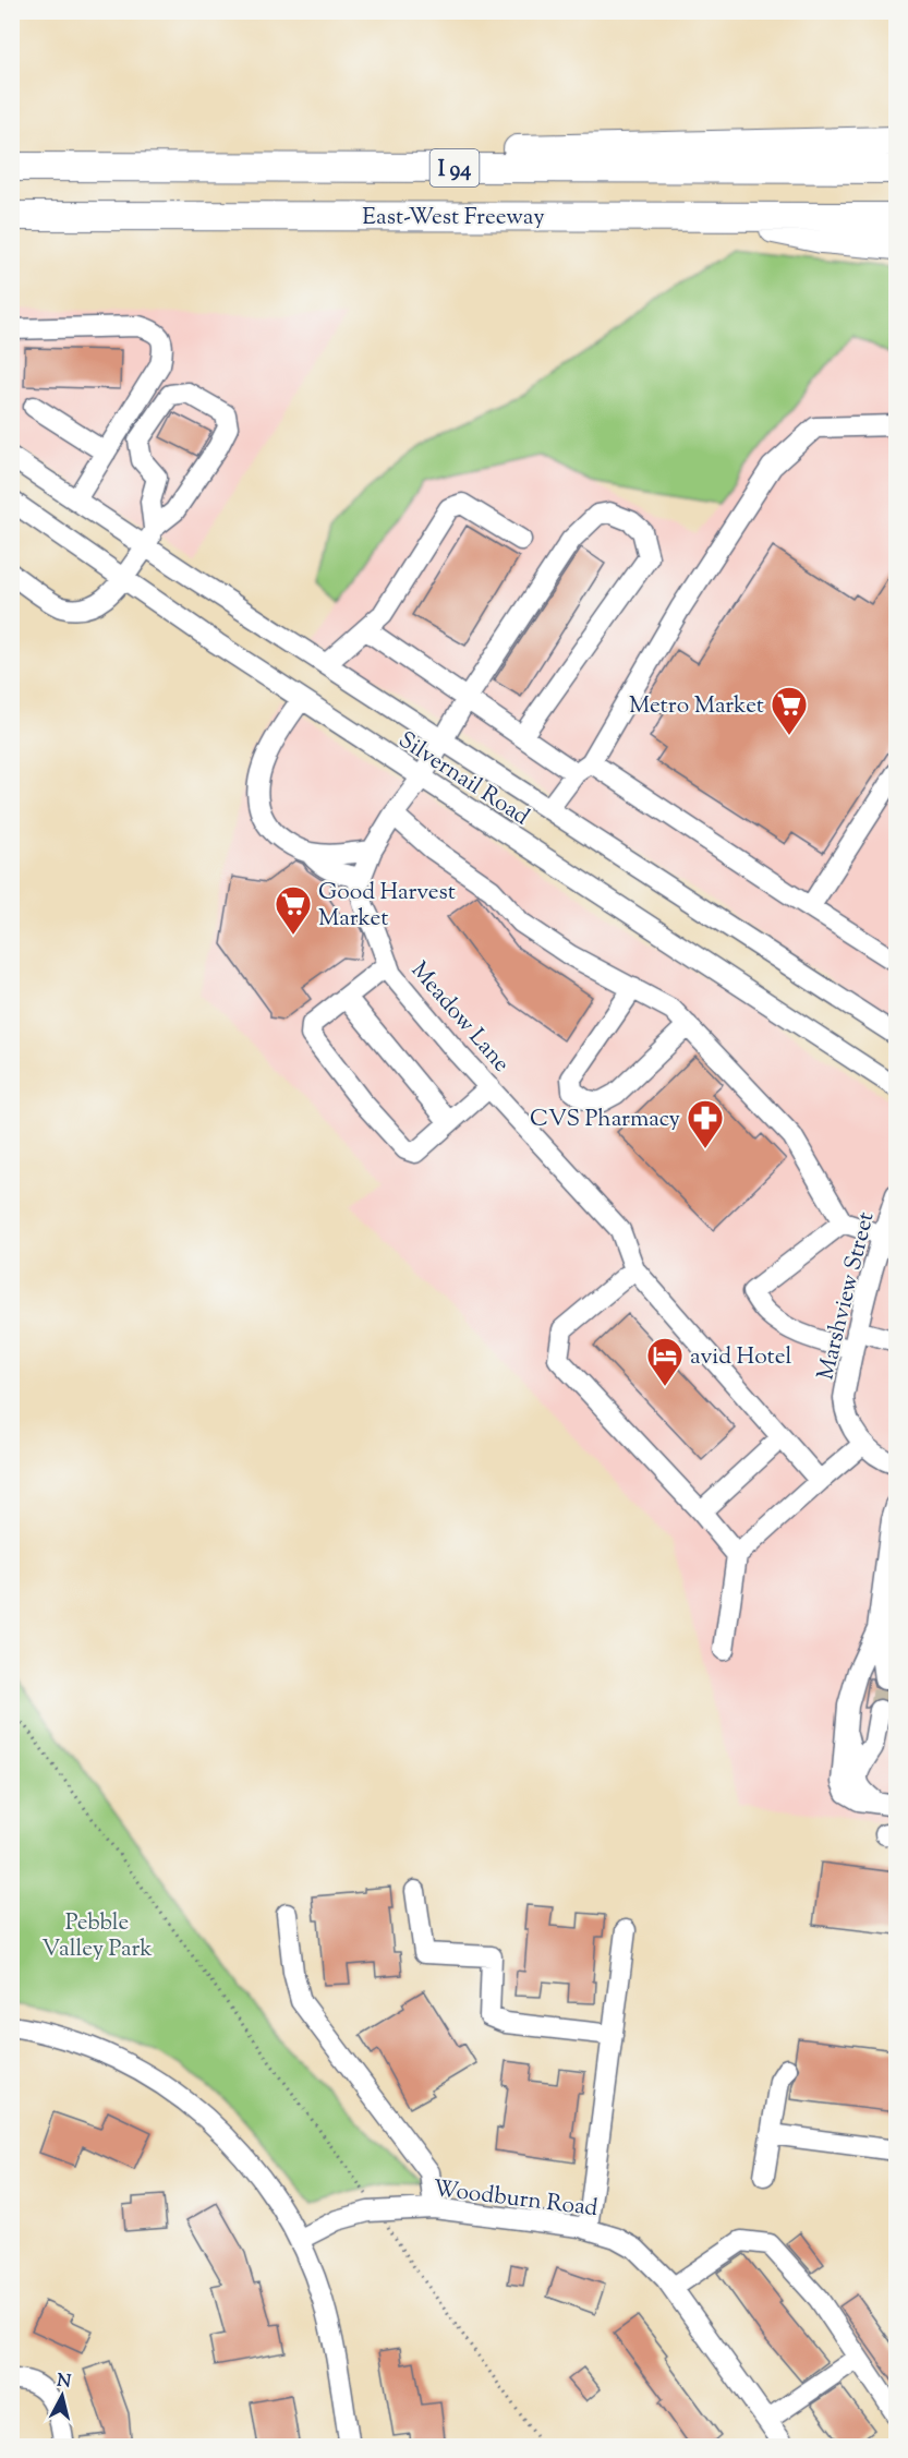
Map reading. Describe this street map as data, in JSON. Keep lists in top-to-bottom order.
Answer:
{
  "streets": {
    "highway": ["I 94", "East-West Freeway"],
    "street": [
      "Silvernail Road",
      "Meadow Lane",
      "Marshview Street",
      "Woodburn Road"
    ]
  },
  "crossings": [
    ["Silvernail Road", "Meadow Lane"]
  ],
  "parks": ["Pebble Valley Park"],
  "places": {
    "supermarket": ["Metro Market", "Good Harvest Market"],
    "pharmacy": ["CVS Pharmacy"],
    "hotel": ["avid Hotel"]
  },
  "north": "top"
}
